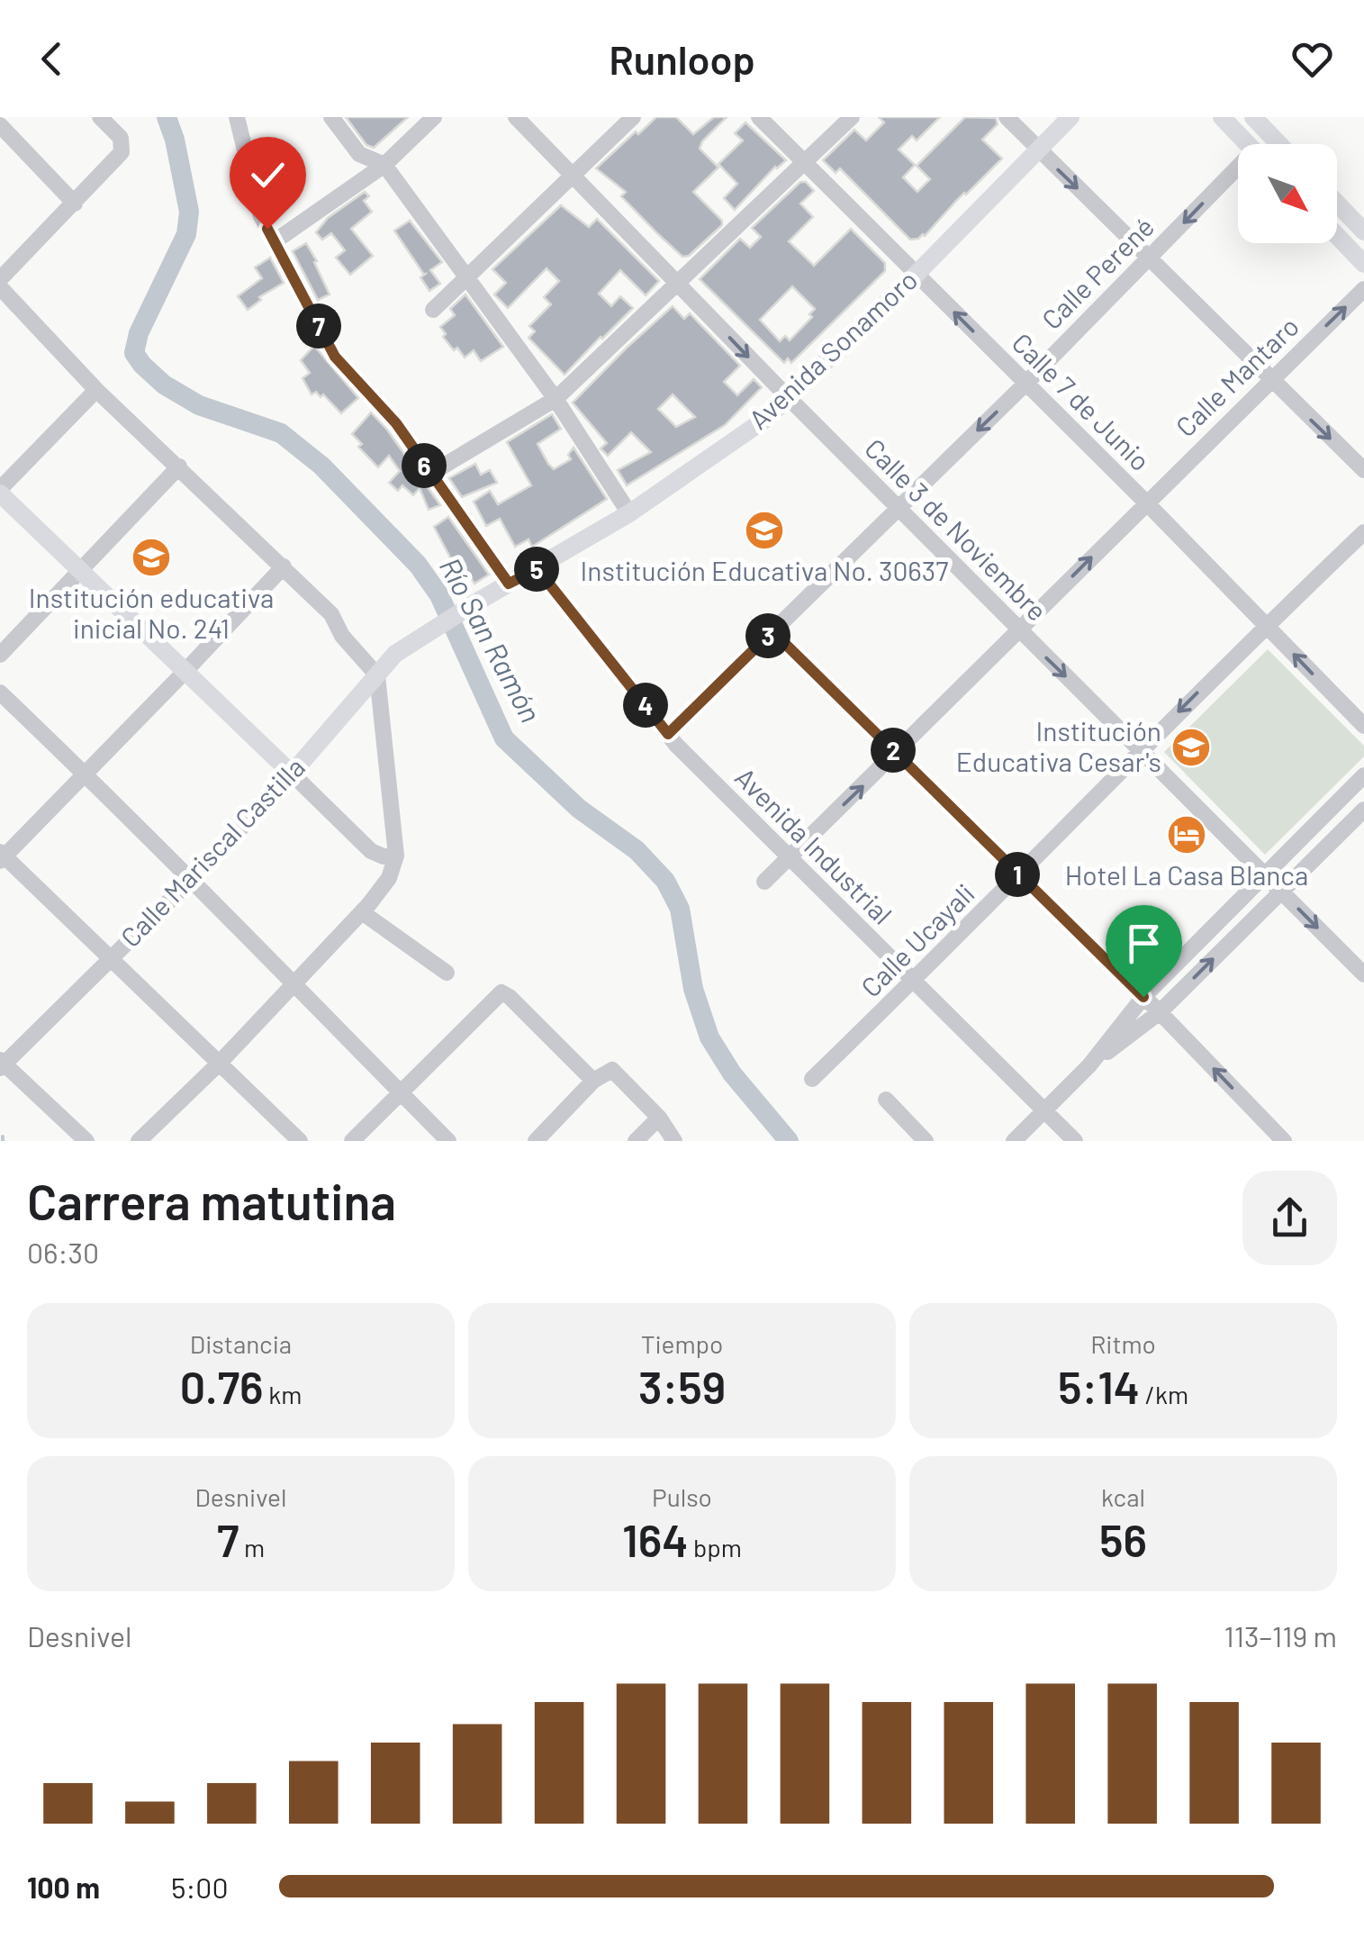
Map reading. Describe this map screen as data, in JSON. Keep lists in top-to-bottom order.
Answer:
{
  "streets": {
    "main road": ["Avenida Sonamoro", "Calle Mariscal Castilla"],
    "street": [
      "Calle Perené",
      "Calle Mantaro",
      "Calle 7 de Junio",
      "Calle 3 de Noviembre",
      "Avenida Industrial",
      "Calle Ucayali"
    ]
  },
  "crossings": [
    ["Calle Perené", "Calle 7 de Junio"],
    ["Calle Perené", "Calle 3 de Noviembre"],
    ["Calle Perené", "Avenida Industrial"],
    ["Avenida Sonamoro", "Calle 7 de Junio"],
    ["Avenida Sonamoro", "Calle 3 de Noviembre"],
    ["Avenida Sonamoro", "Avenida Industrial"],
    ["Avenida Sonamoro", "Calle Mariscal Castilla"],
    ["Calle Mantaro", "Calle 7 de Junio"],
    ["Calle Mantaro", "Calle 3 de Noviembre"],
    ["Calle Mantaro", "Avenida Industrial"],
    ["Calle 7 de Junio", "Calle Ucayali"],
    ["Calle 3 de Noviembre", "Calle Ucayali"],
    ["Avenida Industrial", "Calle Ucayali"]
  ],
  "one_way": ["Calle Perené", "Calle Mantaro", "Calle 3 de Noviembre"],
  "water": ["Río San Ramón"],
  "places": {
    "school or university": ["Institución Educativa No. 30637", "Institución educativa inicial No. 241", "Institución Educativa Cesar's"],
    "hotel": ["Hotel La Casa Blanca"]
  },
  "north": "bottom right",
  "page": {
    "header": "Runloop",
    "pins": [
      "7",
      "6",
      "5",
      "3",
      "4",
      "2",
      "1"
    ],
    "heading": ["Carrera matutina", "06:30"],
    "stats": [
      ["Distancia", "0.76 km"],
      ["Tiempo", "3:59"],
      ["Ritmo", "5:14 /km"],
      ["Desnivel", "7 m"],
      ["Pulso", "164 bpm"],
      ["kcal", "56"]
    ],
    "chart": ["Desnivel", "113–119 m"],
    "list": [
      {
        "name": "100 m",
        "note": "5:00"
      }
    ]
  }
}
